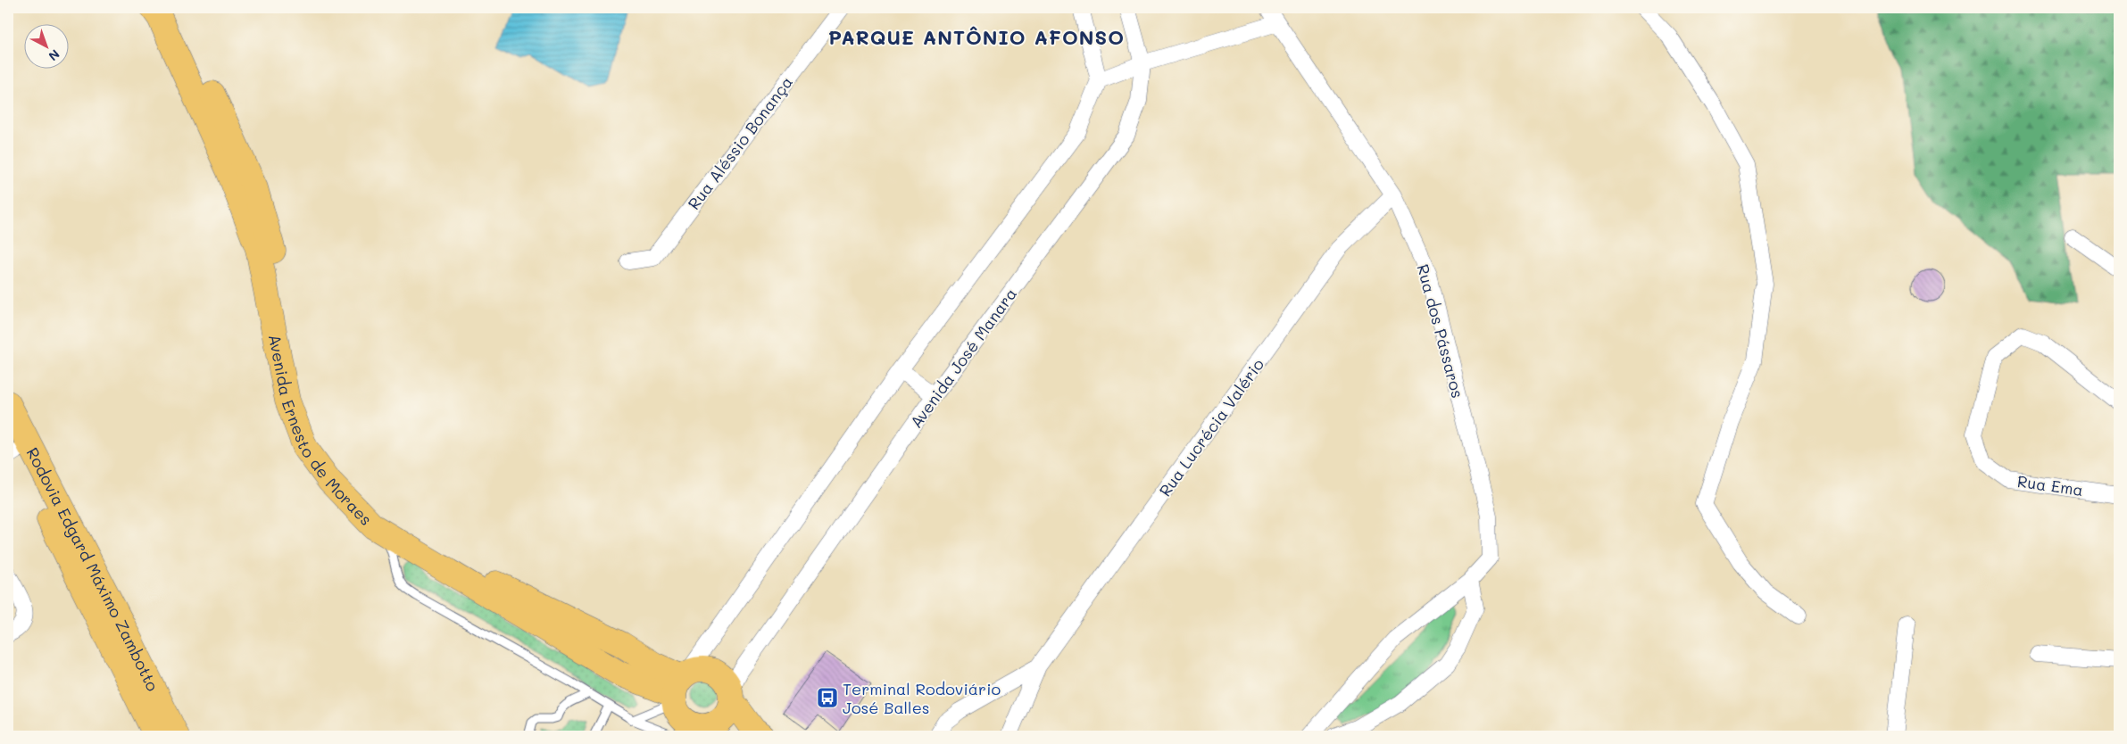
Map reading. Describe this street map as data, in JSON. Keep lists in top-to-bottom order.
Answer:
{
  "streets": {
    "main road": ["Avenida Ernesto de Moraes", "Rodovia Edgard Máximo Zambotto"],
    "street": [
      "Rua Aléssio Bonança",
      "Rua dos Pássaros",
      "Avenida José Manara",
      "Rua Lucrécia Valério",
      "Rua Ema"
    ]
  },
  "crossings": [
    ["Rua dos Pássaros", "Rua Lucrécia Valério"],
    ["Avenida José Manara", "Avenida Ernesto de Moraes"]
  ],
  "districts": ["PARQUE ANTÔNIO AFONSO"],
  "places": {
    "bus stop": ["Terminal Rodoviário José Balles"]
  },
  "north": "bottom right"
}
